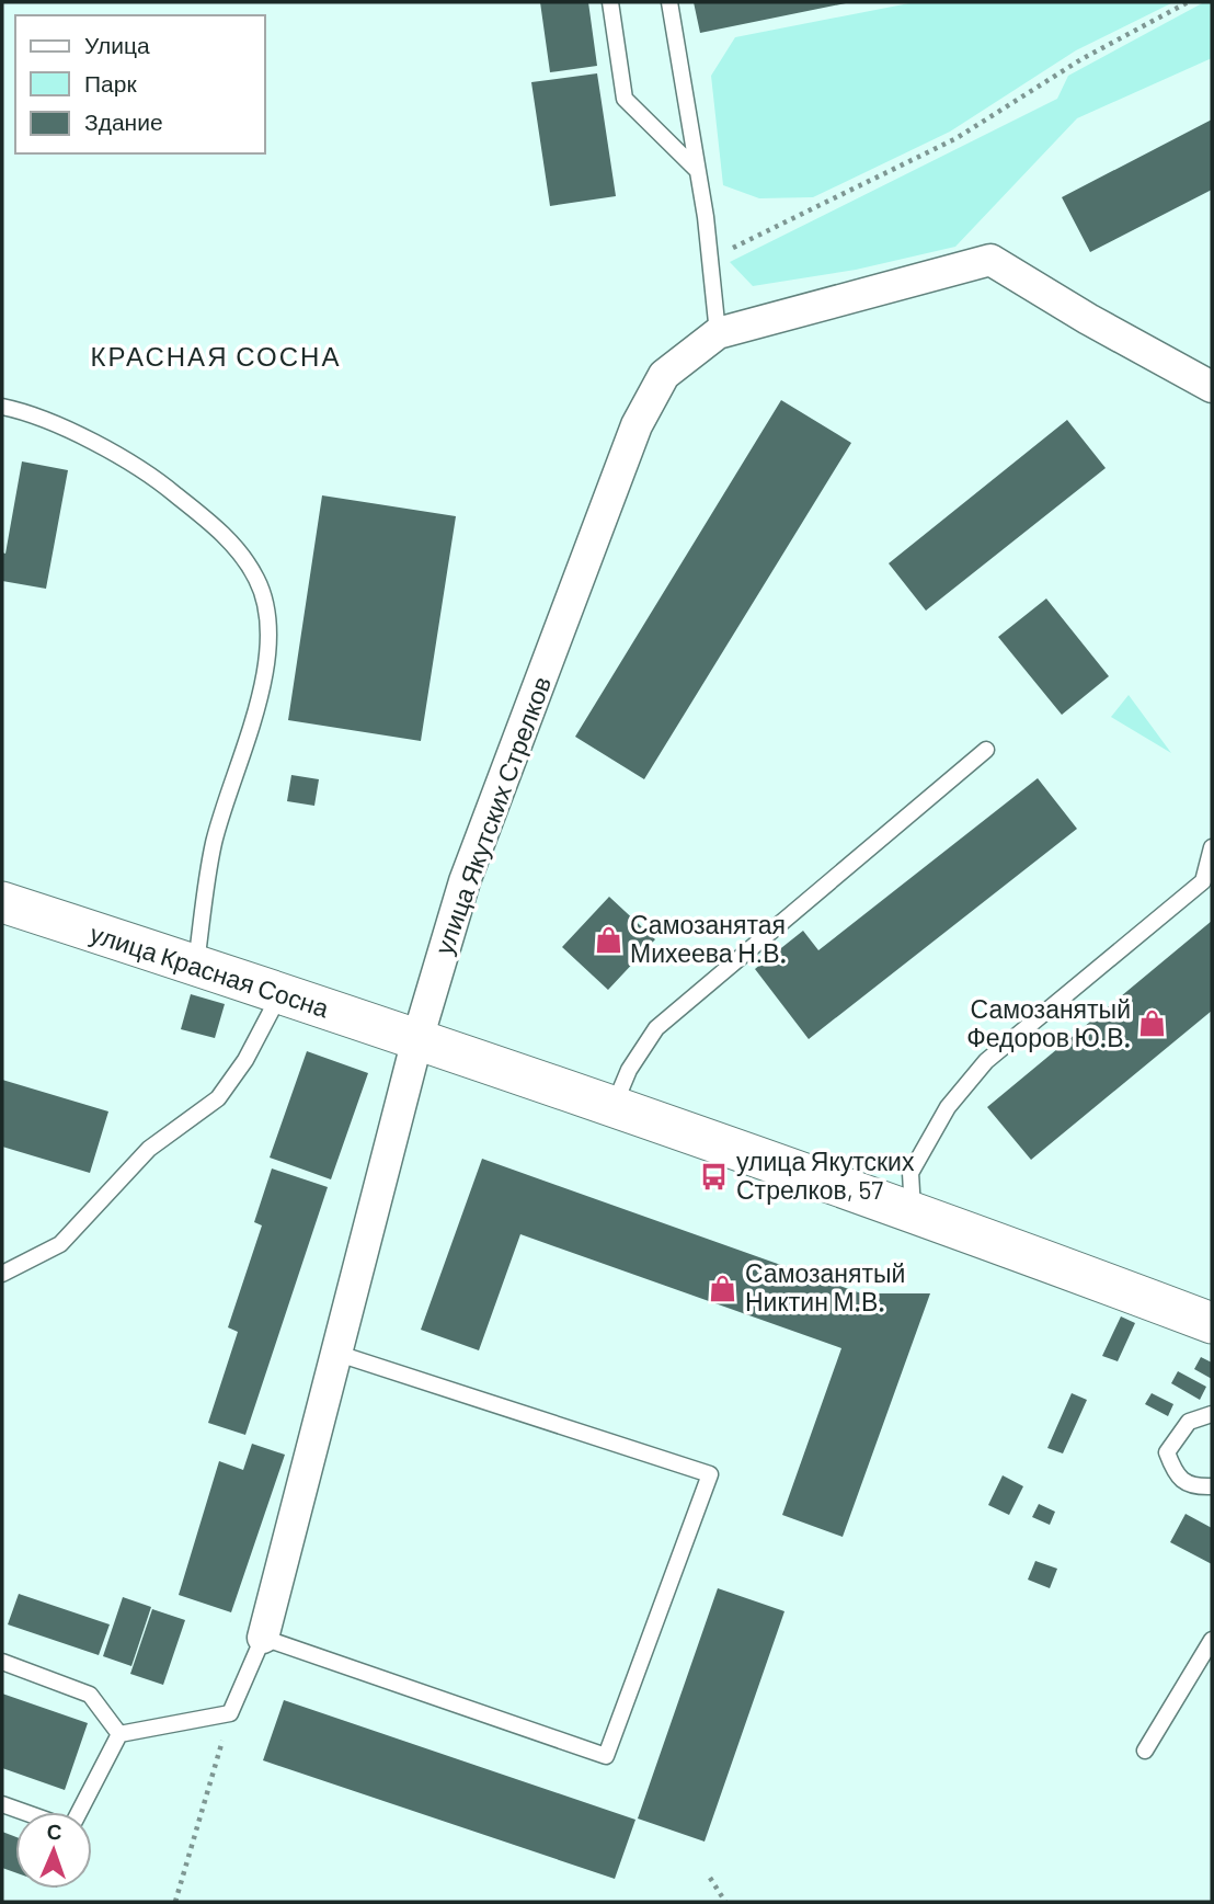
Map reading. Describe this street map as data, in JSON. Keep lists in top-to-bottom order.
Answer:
{
  "streets": {
    "street": ["улица Якутских Стрелков", "улица Красная Сосна"]
  },
  "crossings": [
    ["улица Якутских Стрелков", "улица Красная Сосна"]
  ],
  "districts": ["КРАСНАЯ СОСНА"],
  "places": {
    "shop": ["Самозанятая Михеева Н.В.", "Самозанятый Федоров Ю.В.", "Самозанятый Никтин М.В."],
    "bus stop": ["улица Якутских Стрелков, 57"]
  },
  "legend": ["Улица", "Парк", "Здание"],
  "north": "top"
}
